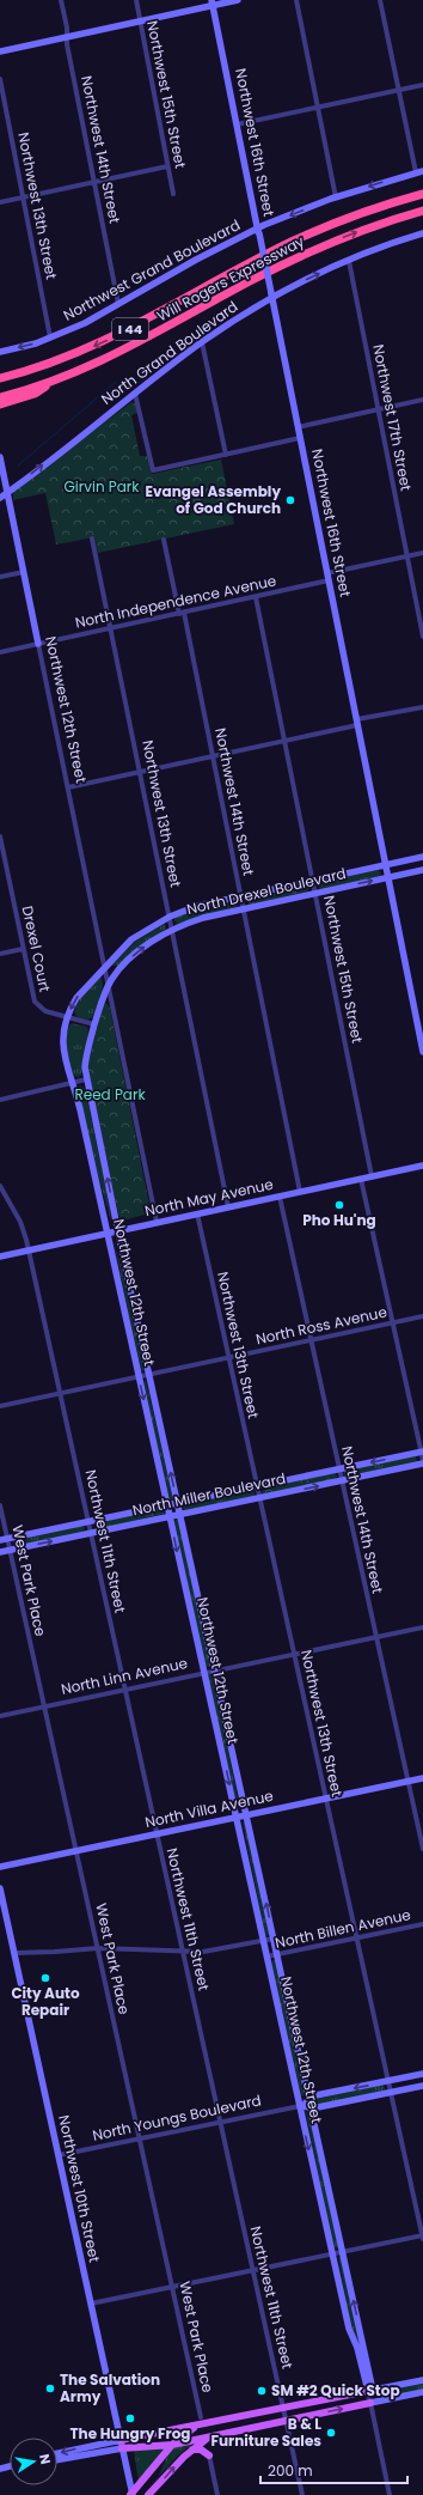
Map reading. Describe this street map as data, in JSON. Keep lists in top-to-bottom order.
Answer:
{
  "streets": {
    "highway": ["Will Rogers Expressway", "I 44"],
    "street": [
      "Northwest 15th Street",
      "Northwest 16th Street",
      "Northwest 14th Street",
      "Northwest 13th Street",
      "Northwest Grand Boulevard",
      "North Grand Boulevard",
      "Northwest 17th Street",
      "North Independence Avenue",
      "Northwest 12th Street",
      "North Drexel Boulevard",
      "Drexel Court",
      "North May Avenue",
      "North Ross Avenue",
      "North Miller Boulevard",
      "Northwest 11th Street",
      "West Park Place",
      "North Linn Avenue",
      "North Villa Avenue",
      "North Billen Avenue",
      "North Youngs Boulevard",
      "Northwest 10th Street"
    ]
  },
  "crossings": [
    ["Northwest 15th Street", "North Independence Avenue"],
    ["Northwest 15th Street", "North Drexel Boulevard"],
    ["Northwest 15th Street", "North May Avenue"],
    ["Northwest 16th Street", "Northwest Grand Boulevard"],
    ["Northwest 16th Street", "North Grand Boulevard"],
    ["Northwest 16th Street", "North Independence Avenue"],
    ["Northwest 16th Street", "North Drexel Boulevard"],
    ["Northwest 14th Street", "Northwest Grand Boulevard"],
    ["Northwest 14th Street", "North Independence Avenue"],
    ["Northwest 14th Street", "North Drexel Boulevard"],
    ["Northwest 14th Street", "North May Avenue"],
    ["Northwest 14th Street", "North Ross Avenue"],
    ["Northwest 14th Street", "North Miller Boulevard"],
    ["Northwest 14th Street", "North Linn Avenue"],
    ["Northwest 14th Street", "North Villa Avenue"],
    ["Northwest 13th Street", "Northwest Grand Boulevard"],
    ["Northwest 13th Street", "North Independence Avenue"],
    ["Northwest 13th Street", "North Drexel Boulevard"],
    ["Northwest 13th Street", "North May Avenue"],
    ["Northwest 13th Street", "North Ross Avenue"],
    ["Northwest 13th Street", "North Miller Boulevard"],
    ["Northwest 13th Street", "North Linn Avenue"],
    ["Northwest 13th Street", "North Villa Avenue"],
    ["Northwest 13th Street", "North Billen Avenue"],
    ["Northwest 13th Street", "North Youngs Boulevard"],
    ["North Grand Boulevard", "Northwest 17th Street"],
    ["North Grand Boulevard", "Northwest 12th Street"],
    ["Northwest 17th Street", "North Independence Avenue"],
    ["North Independence Avenue", "Northwest 12th Street"],
    ["Northwest 12th Street", "North Drexel Boulevard"],
    ["Northwest 12th Street", "Drexel Court"],
    ["Northwest 12th Street", "North May Avenue"],
    ["Northwest 12th Street", "North Ross Avenue"],
    ["Northwest 12th Street", "North Miller Boulevard"],
    ["Northwest 12th Street", "North Linn Avenue"],
    ["Northwest 12th Street", "North Villa Avenue"],
    ["Northwest 12th Street", "North Billen Avenue"],
    ["Northwest 12th Street", "North Youngs Boulevard"],
    ["North May Avenue", "Northwest 11th Street"],
    ["North Ross Avenue", "Northwest 11th Street"],
    ["North Miller Boulevard", "Northwest 11th Street"],
    ["North Miller Boulevard", "West Park Place"],
    ["Northwest 11th Street", "North Linn Avenue"],
    ["Northwest 11th Street", "North Villa Avenue"],
    ["Northwest 11th Street", "North Billen Avenue"],
    ["Northwest 11th Street", "North Youngs Boulevard"],
    ["West Park Place", "North Linn Avenue"],
    ["West Park Place", "North Villa Avenue"],
    ["West Park Place", "North Billen Avenue"],
    ["West Park Place", "North Youngs Boulevard"],
    ["North Billen Avenue", "Northwest 10th Street"],
    ["North Youngs Boulevard", "Northwest 10th Street"]
  ],
  "one_way": ["Northwest Grand Boulevard", "North Grand Boulevard"],
  "parks": ["Girvin Park", "Reed Park"],
  "places": [
    "Evangel Assembly of God Church",
    "Pho Hu'ng",
    "City Auto Repair",
    "The Salvation Army",
    "SM #2 Quick Stop",
    "The Hungry Frog",
    "B & L Furniture Sales"
  ],
  "scale_bar": "200 m",
  "north": "right"
}
